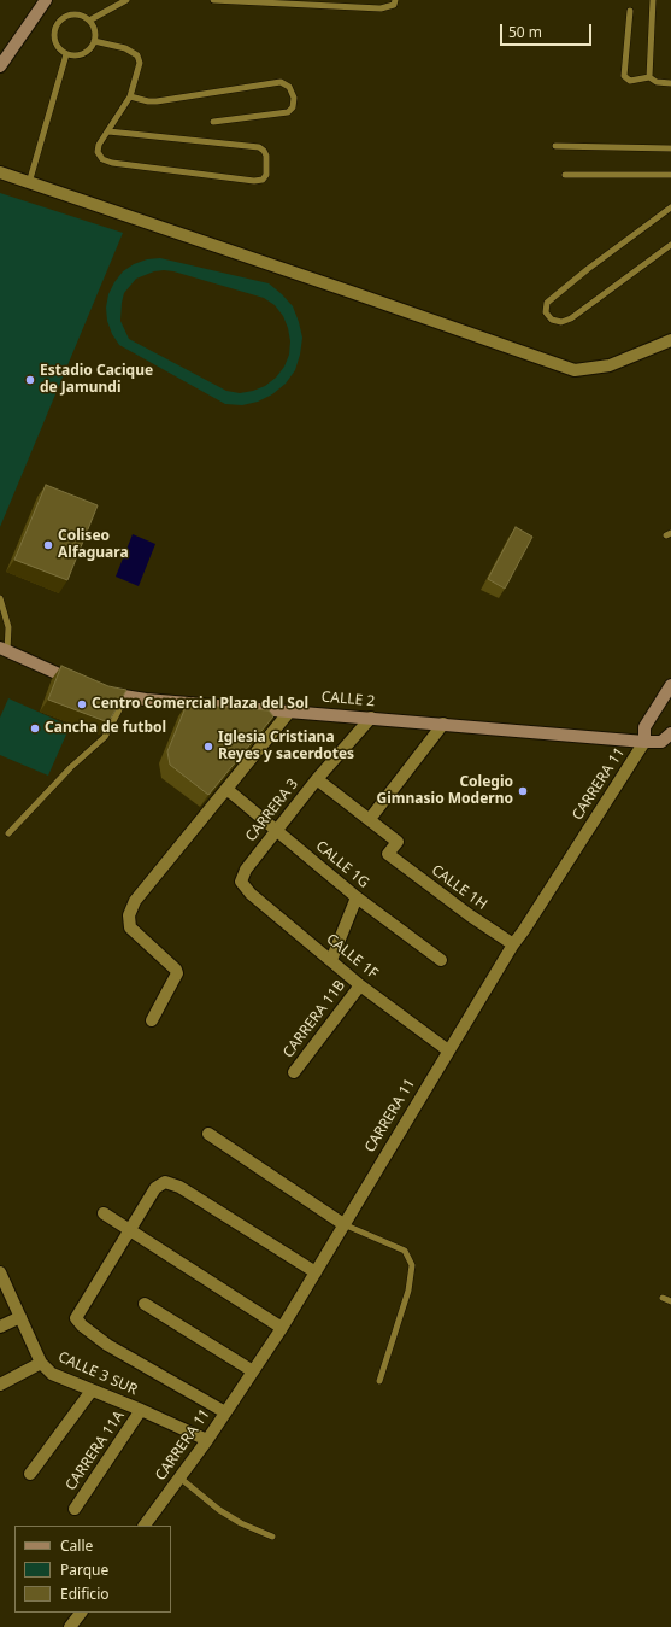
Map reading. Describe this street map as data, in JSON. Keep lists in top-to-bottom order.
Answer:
{
  "streets": {
    "main road": ["CALLE 2", "CARRERA 11"],
    "street": [
      "CARRERA 3",
      "CALLE 1G",
      "CALLE 1H",
      "CALLE 1F",
      "CARRERA 11B",
      "CALLE 3 SUR",
      "CARRERA 11A"
    ]
  },
  "crossings": [
    ["CALLE 2", "CARRERA 11"],
    ["CALLE 2", "CARRERA 3"],
    ["CARRERA 11", "CALLE 1H"],
    ["CARRERA 11", "CALLE 1F"],
    ["CARRERA 11", "CALLE 3 SUR"],
    ["CARRERA 3", "CALLE 1G"],
    ["CARRERA 3", "CALLE 1F"],
    ["CALLE 1F", "CARRERA 11B"],
    ["CALLE 3 SUR", "CARRERA 11A"]
  ],
  "places": [
    "Estadio Cacique de Jamundi",
    "Coliseo Alfaguara",
    "Centro Comercial Plaza del Sol",
    "Cancha de futbol",
    "Iglesia Cristiana Reyes y sacerdotes",
    "Colegio Gimnasio Moderno"
  ],
  "legend": ["Calle", "Parque", "Edificio"],
  "scale_bar": "50 m"
}
